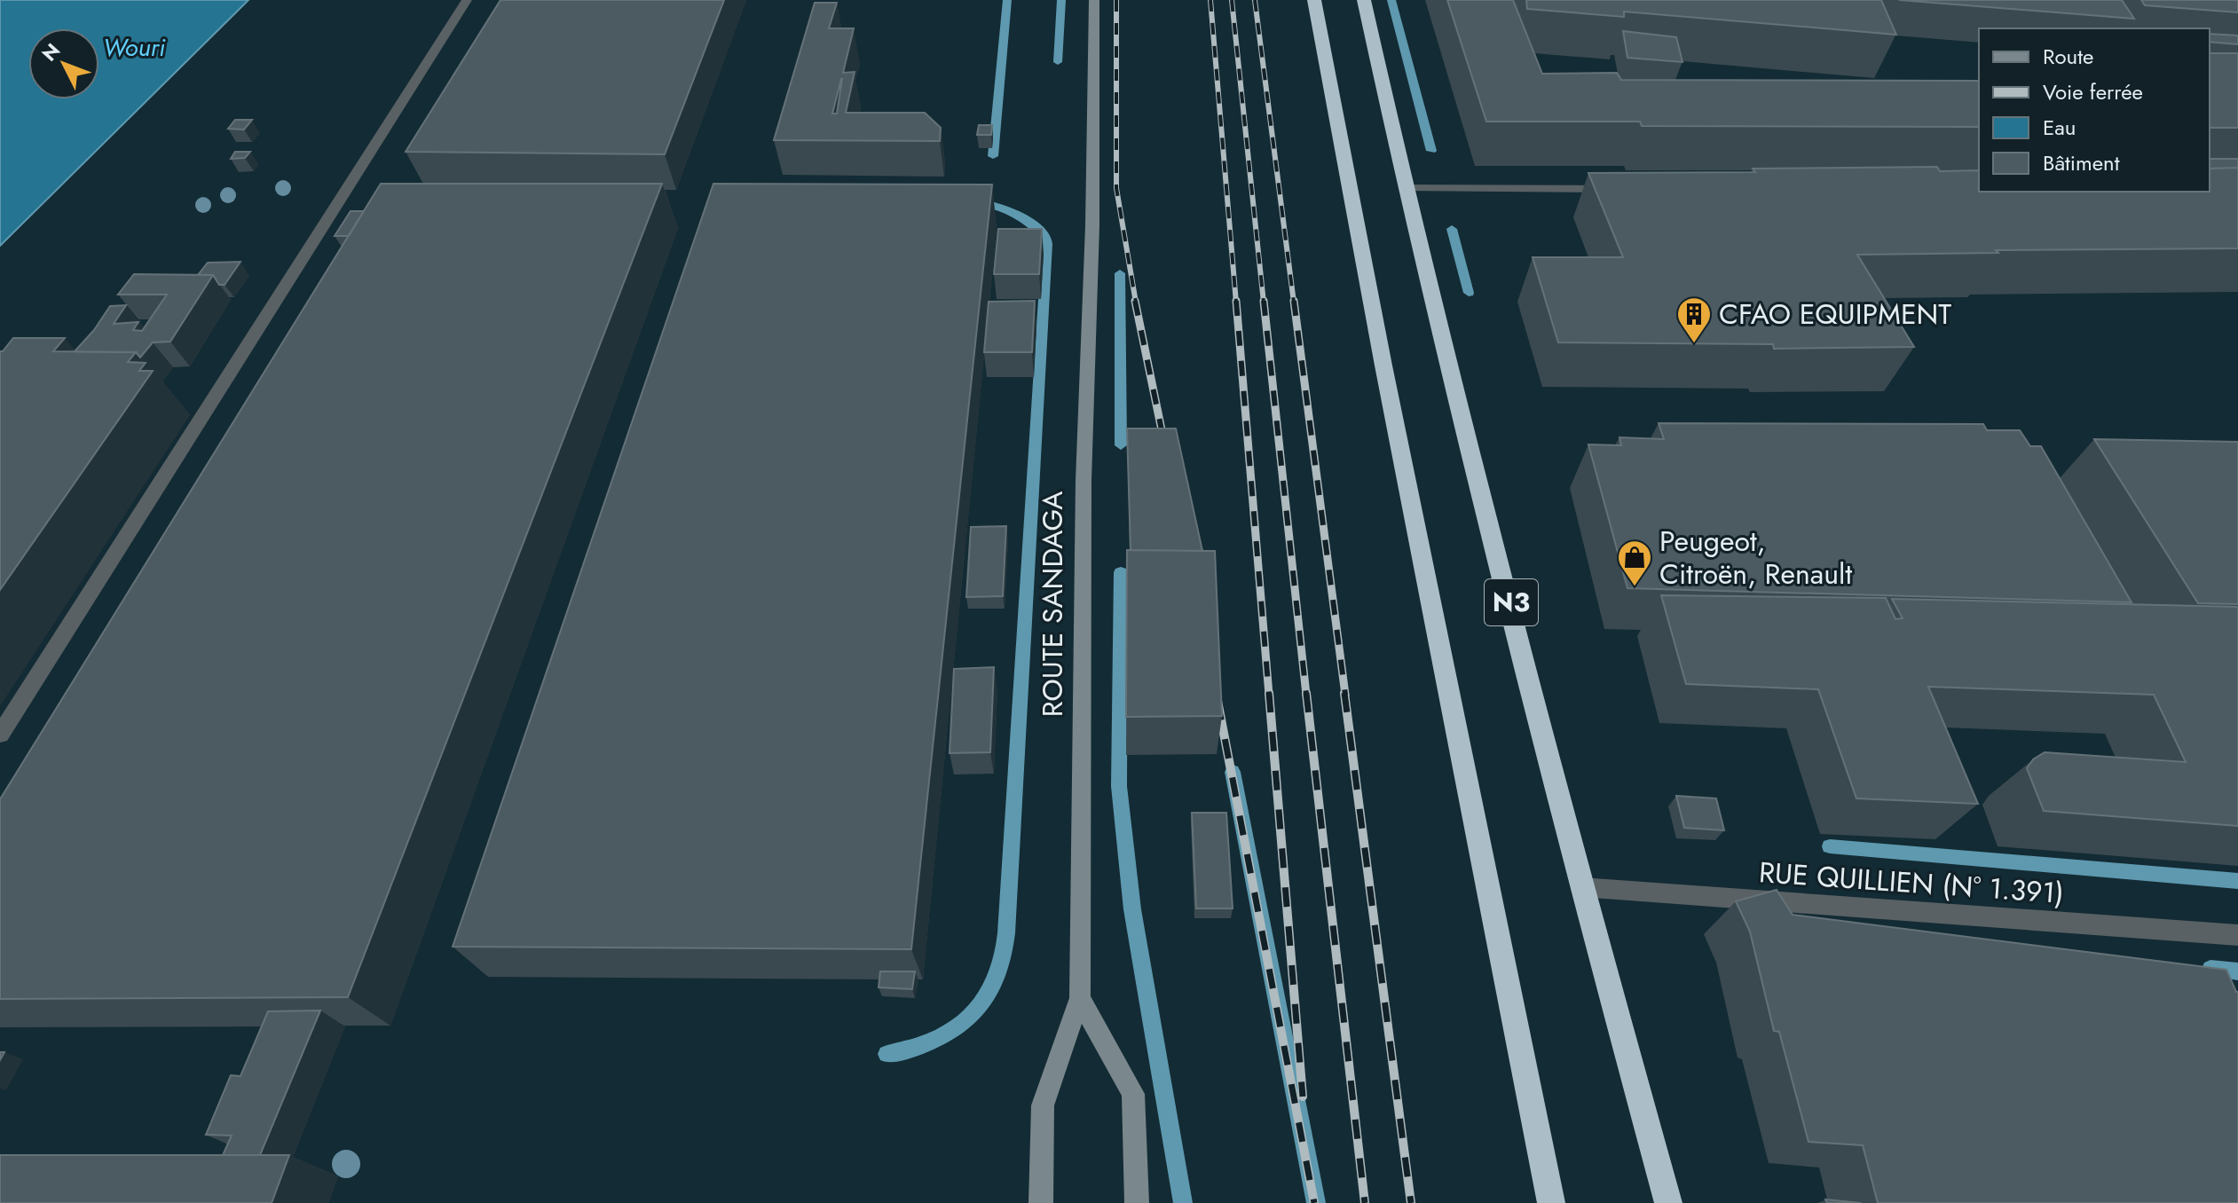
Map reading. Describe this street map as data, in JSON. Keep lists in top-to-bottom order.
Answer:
{
  "streets": {
    "highway": ["N3"],
    "street": ["ROUTE SANDAGA", "RUE QUILLIEN (N° 1.391)"]
  },
  "crossings": [
    ["N3", "RUE QUILLIEN (N° 1.391)"]
  ],
  "water": ["Wouri"],
  "places": {
    "building": ["CFAO EQUIPMENT"],
    "shop": ["Peugeot, Citroën, Renault"]
  },
  "legend": [
    "Route",
    "Voie ferrée",
    "Eau",
    "Bâtiment"
  ],
  "north": "top left"
}
